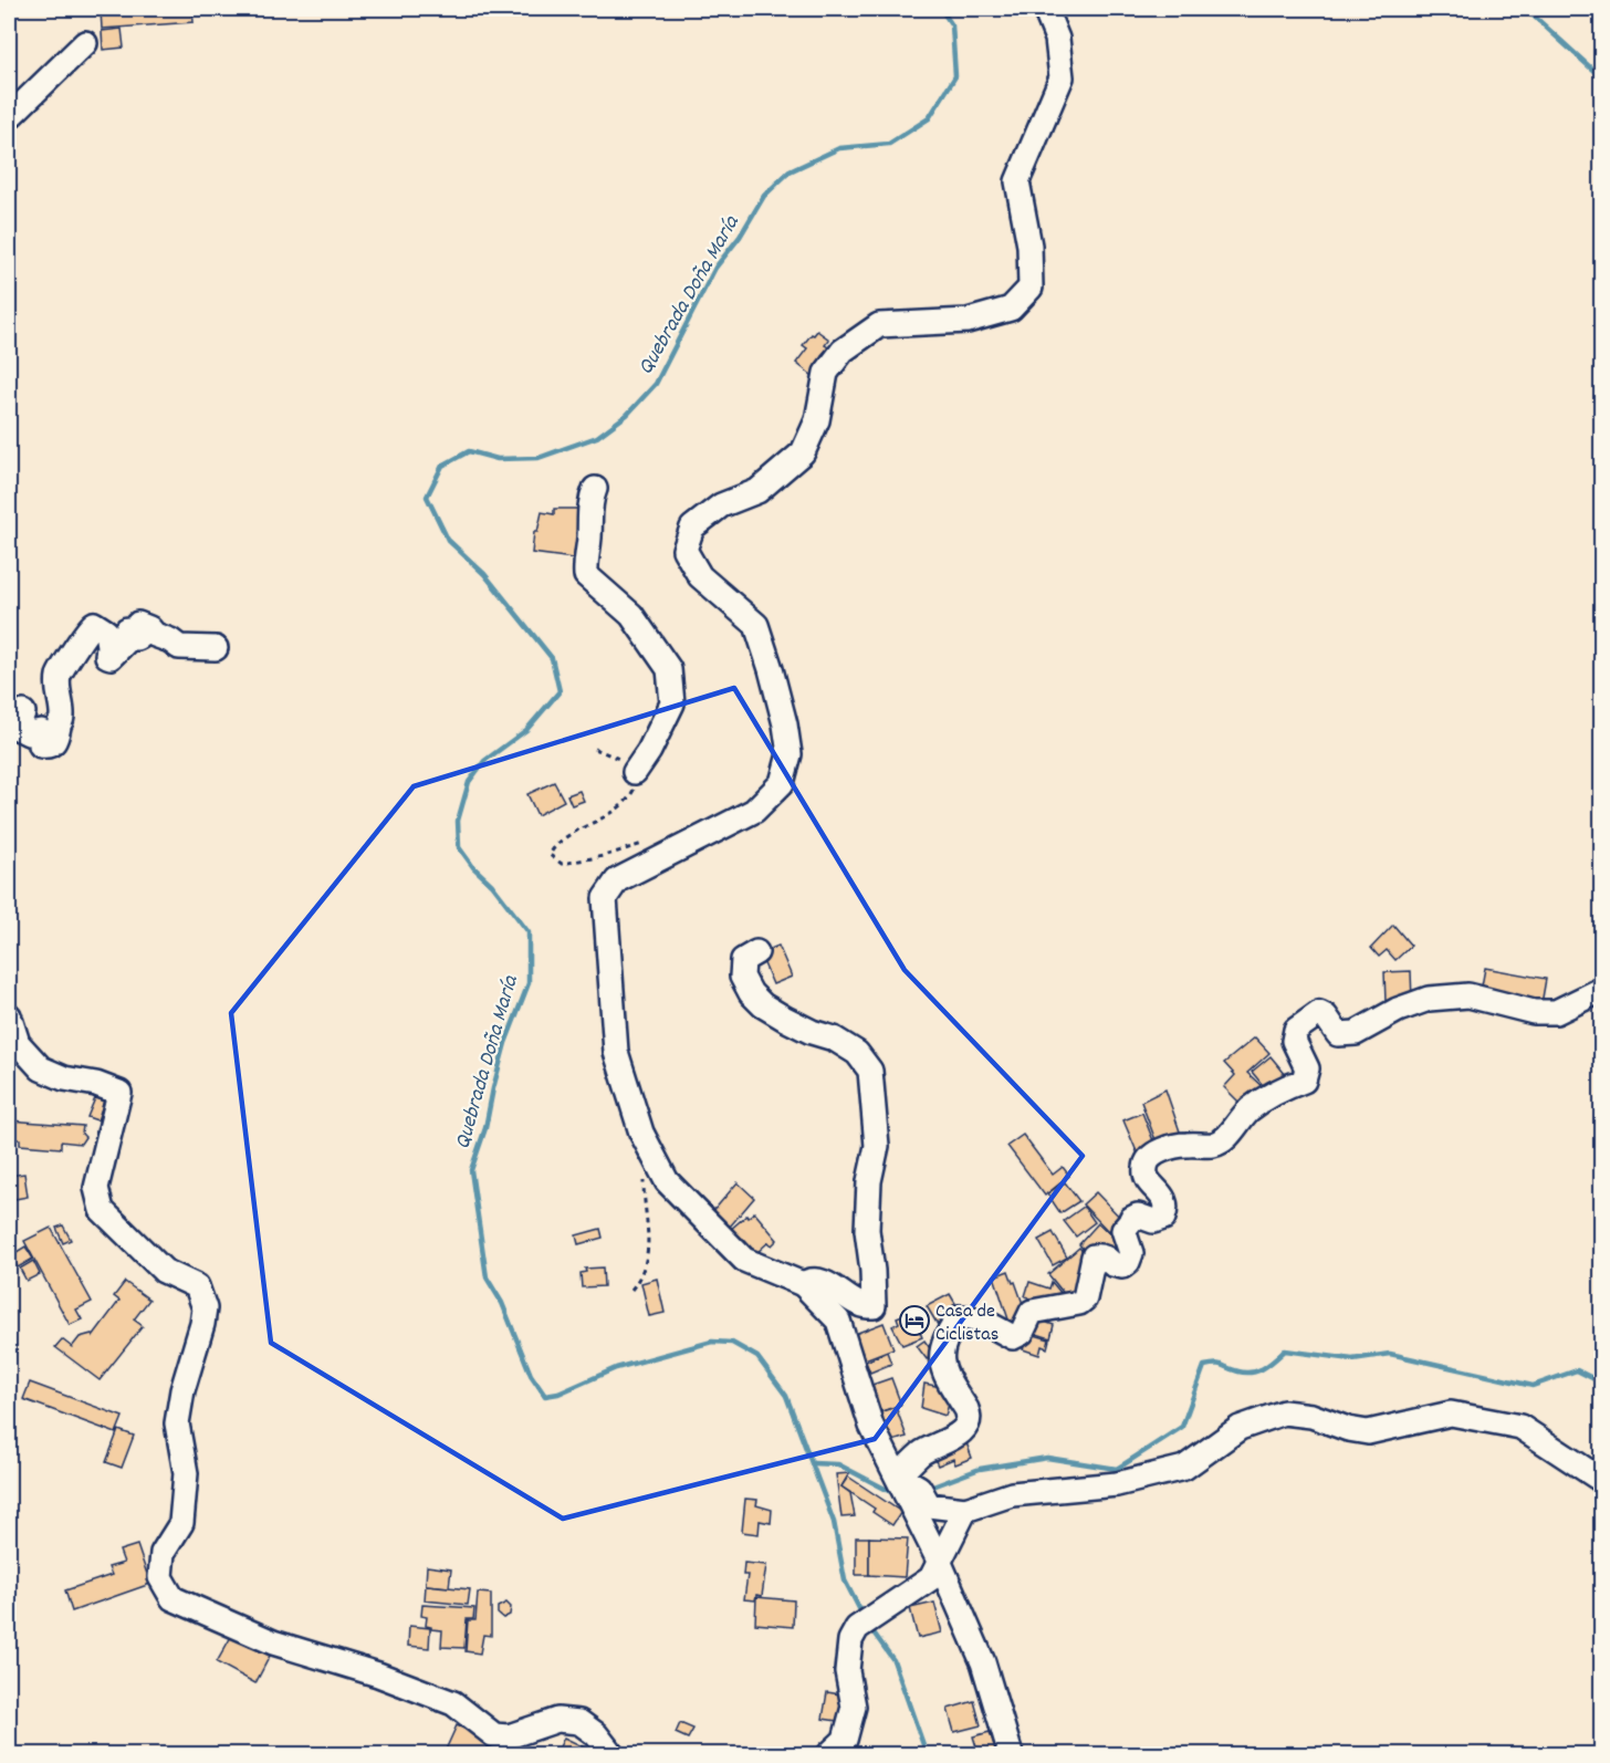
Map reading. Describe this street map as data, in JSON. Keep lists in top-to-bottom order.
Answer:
{
  "water": ["Quebrada Doña María"],
  "places": {
    "hotel": ["Casa de Ciclistas"]
  }
}
